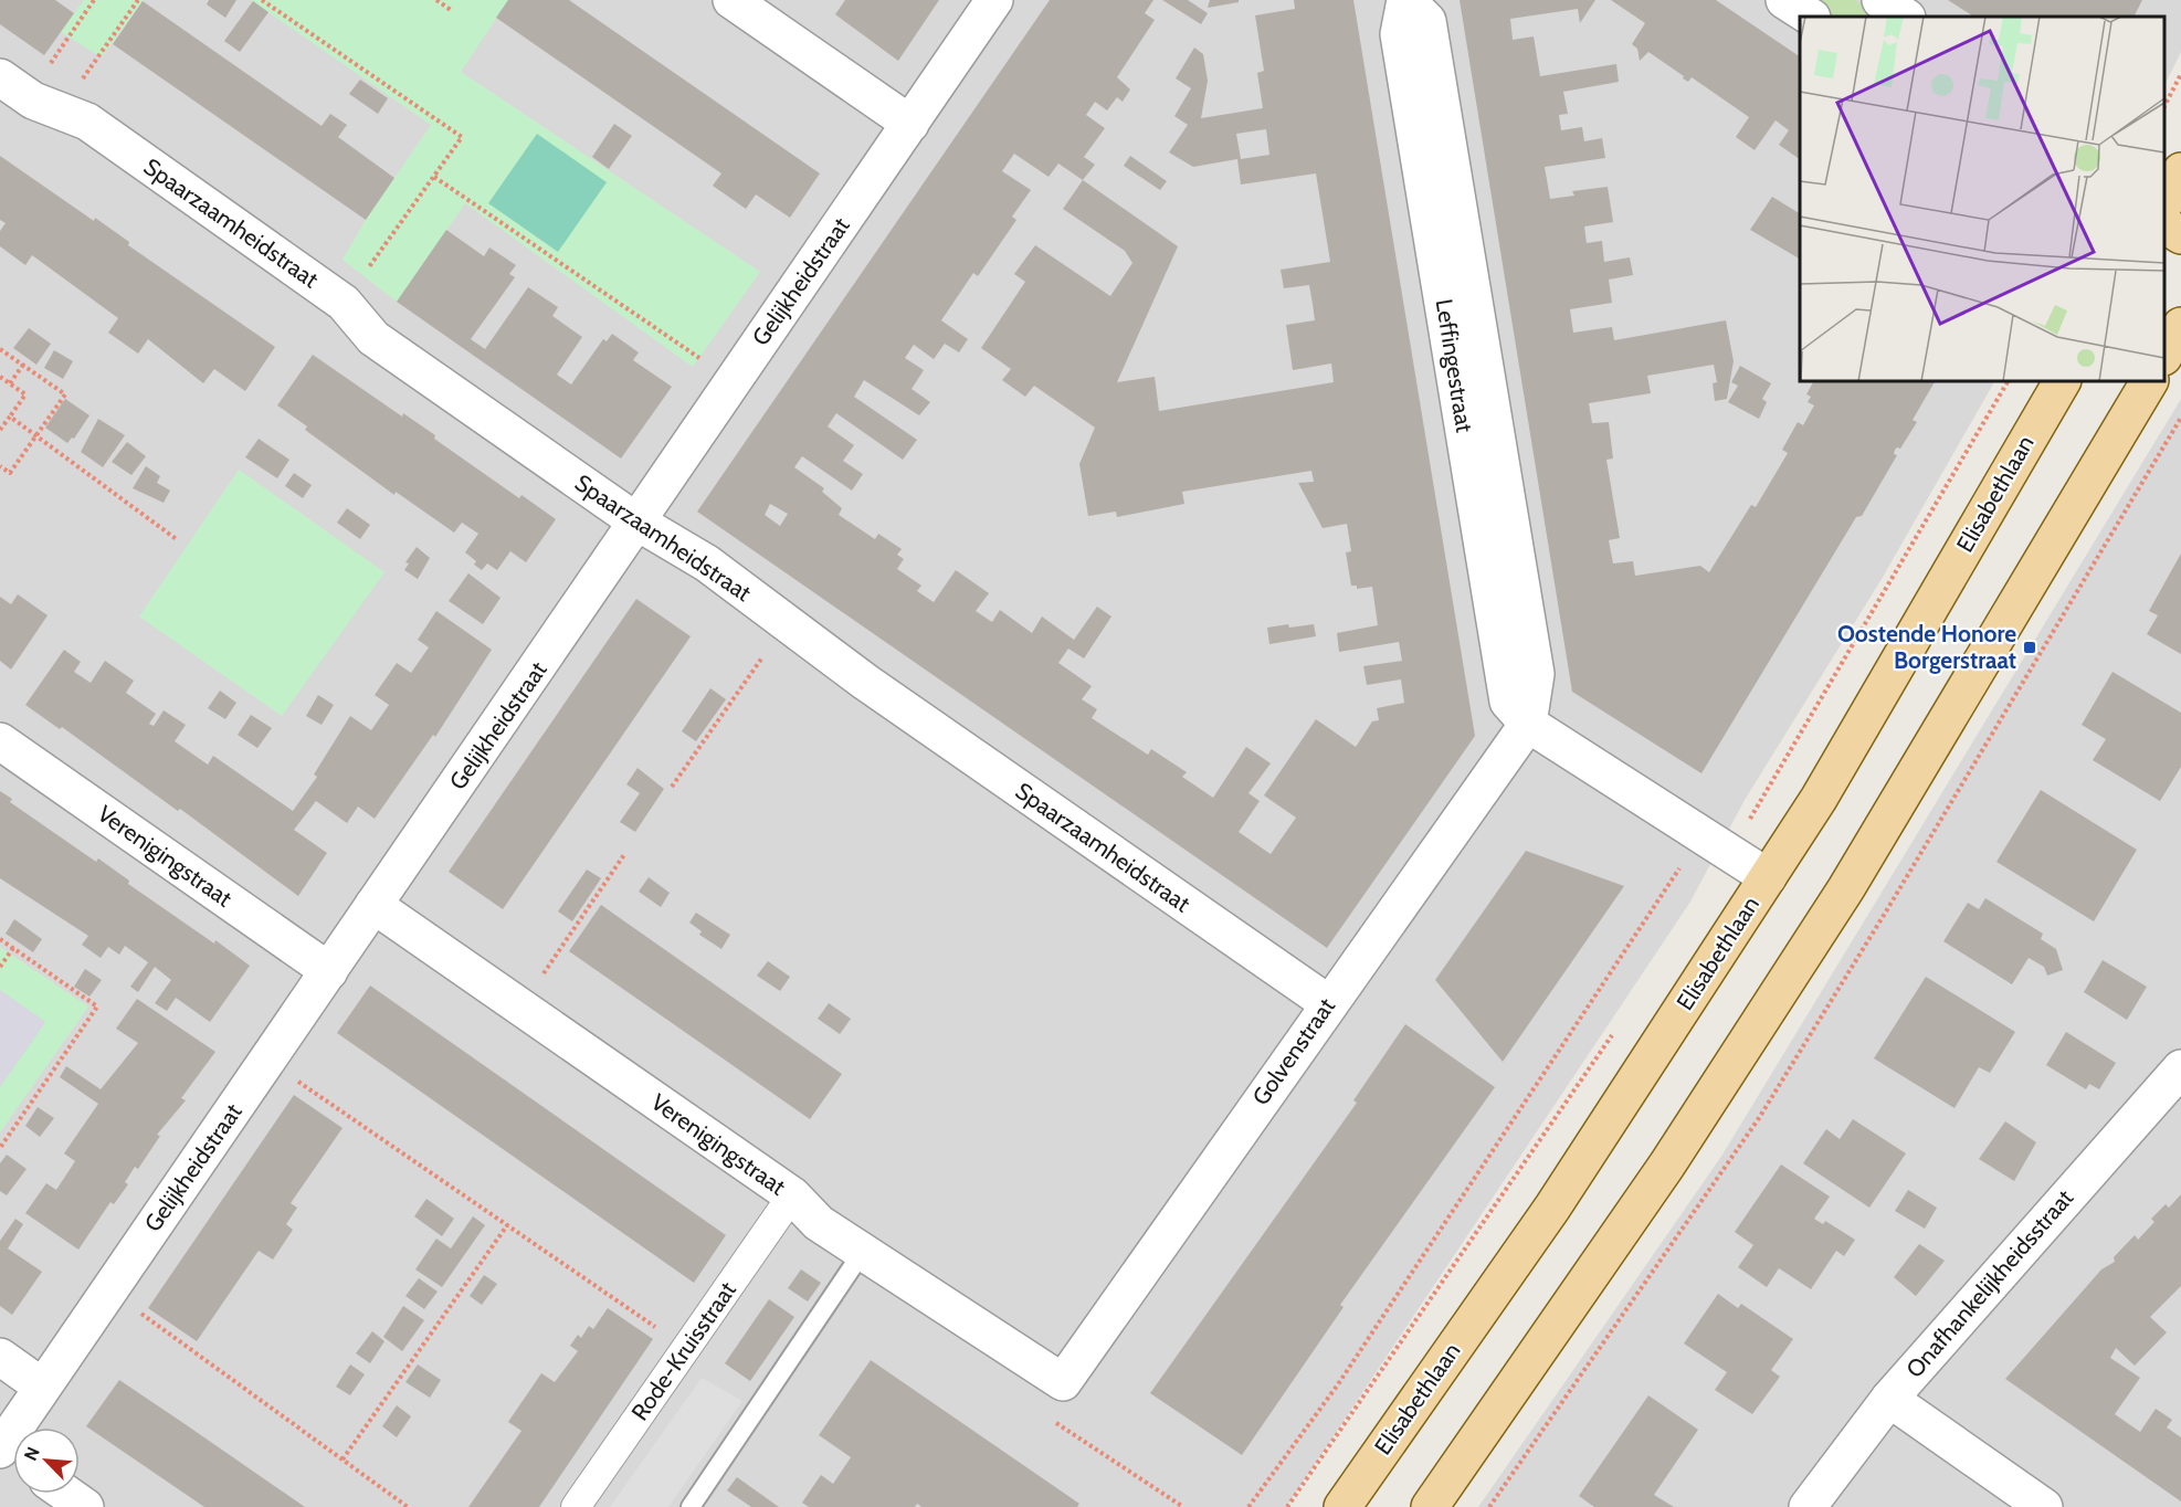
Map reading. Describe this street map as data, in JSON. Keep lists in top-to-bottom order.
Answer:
{
  "streets": {
    "main road": ["Elisabethlaan"],
    "street": [
      "Spaarzaamheidstraat",
      "Gelijkheidstraat",
      "Leffingestraat",
      "Verenigingstraat",
      "Golvenstraat",
      "Onafhankelijkheidsstraat",
      "Rode-Kruisstraat"
    ]
  },
  "crossings": [
    ["Spaarzaamheidstraat", "Gelijkheidstraat"],
    ["Spaarzaamheidstraat", "Golvenstraat"],
    ["Gelijkheidstraat", "Verenigingstraat"],
    ["Leffingestraat", "Elisabethlaan"],
    ["Leffingestraat", "Golvenstraat"],
    ["Verenigingstraat", "Golvenstraat"],
    ["Verenigingstraat", "Rode-Kruisstraat"]
  ],
  "places": {
    "transit": ["Oostende Honore Borgerstraat"]
  },
  "north": "top left"
}
